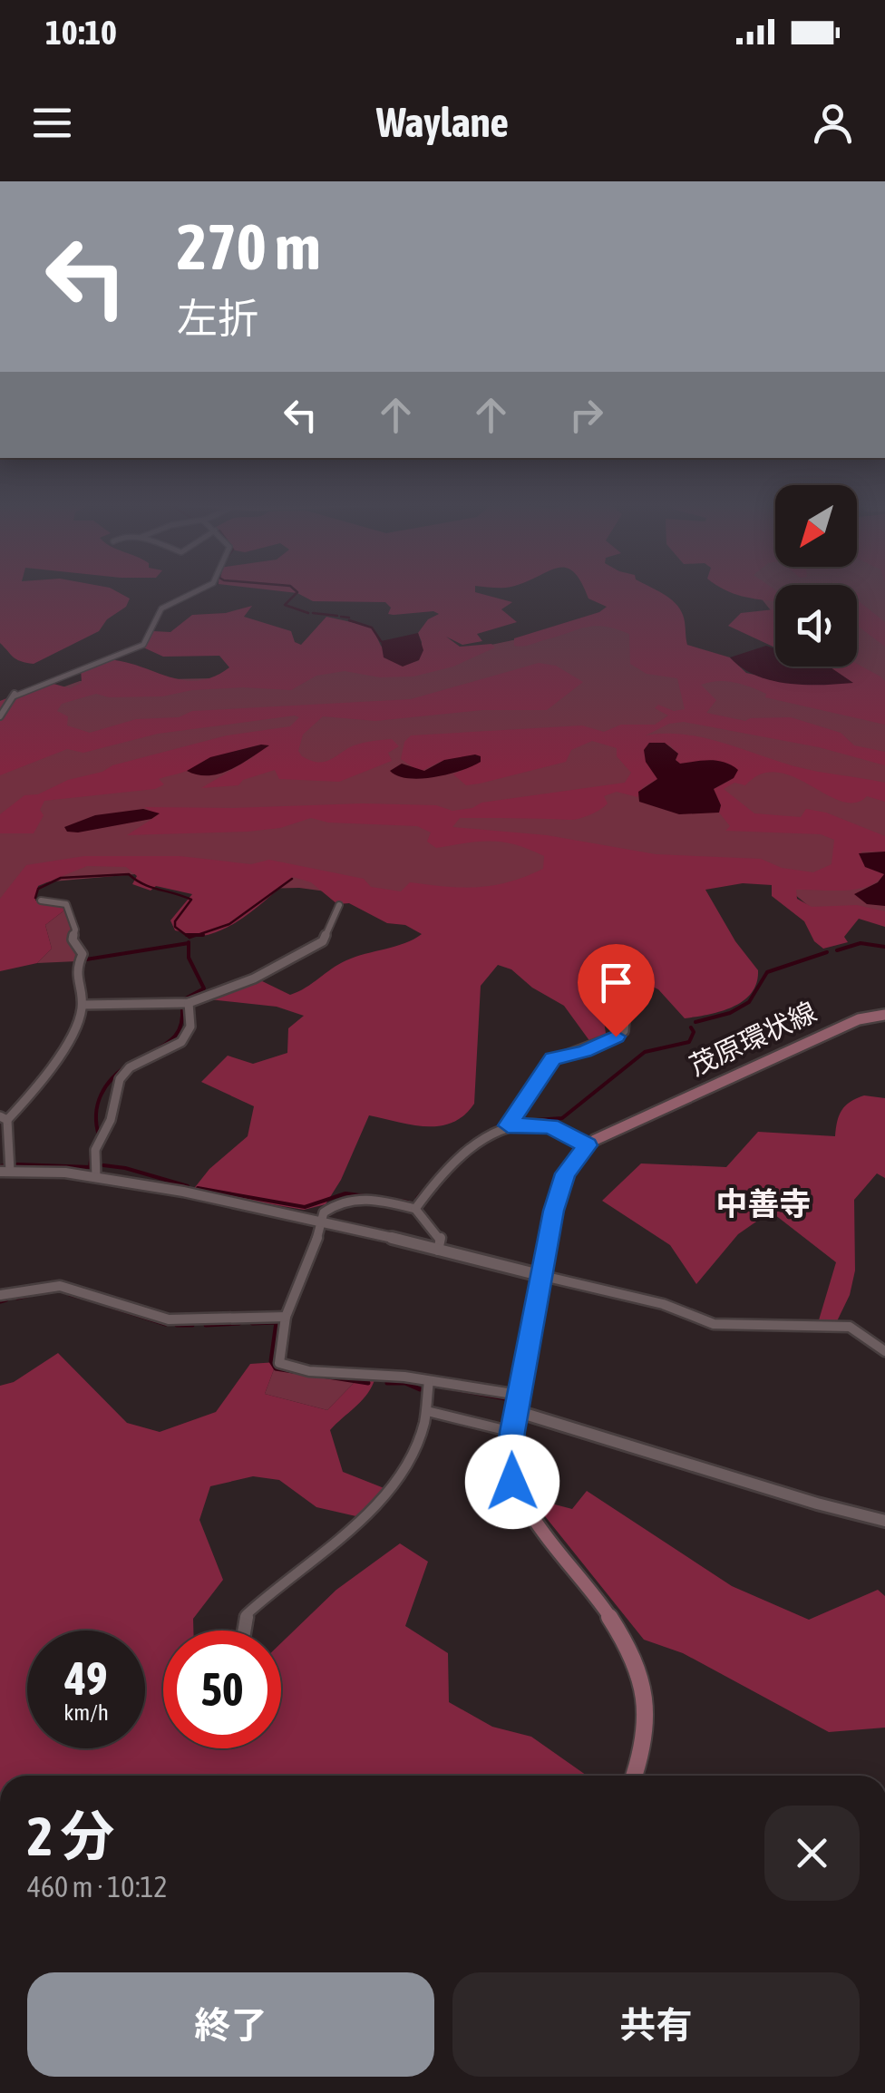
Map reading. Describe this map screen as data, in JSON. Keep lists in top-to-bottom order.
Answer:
{
  "streets": {
    "main road": ["茂原環状線"]
  },
  "districts": ["中善寺"],
  "north": "bottom left",
  "page": {
    "status": "10:10",
    "header": "Waylane",
    "turn": ["270 m", "左折"],
    "speed": "49 km/h",
    "limit": "50",
    "heading": ["2 分", "460 m · 10:12"],
    "buttons": ["終了", "共有"]
  }
}
